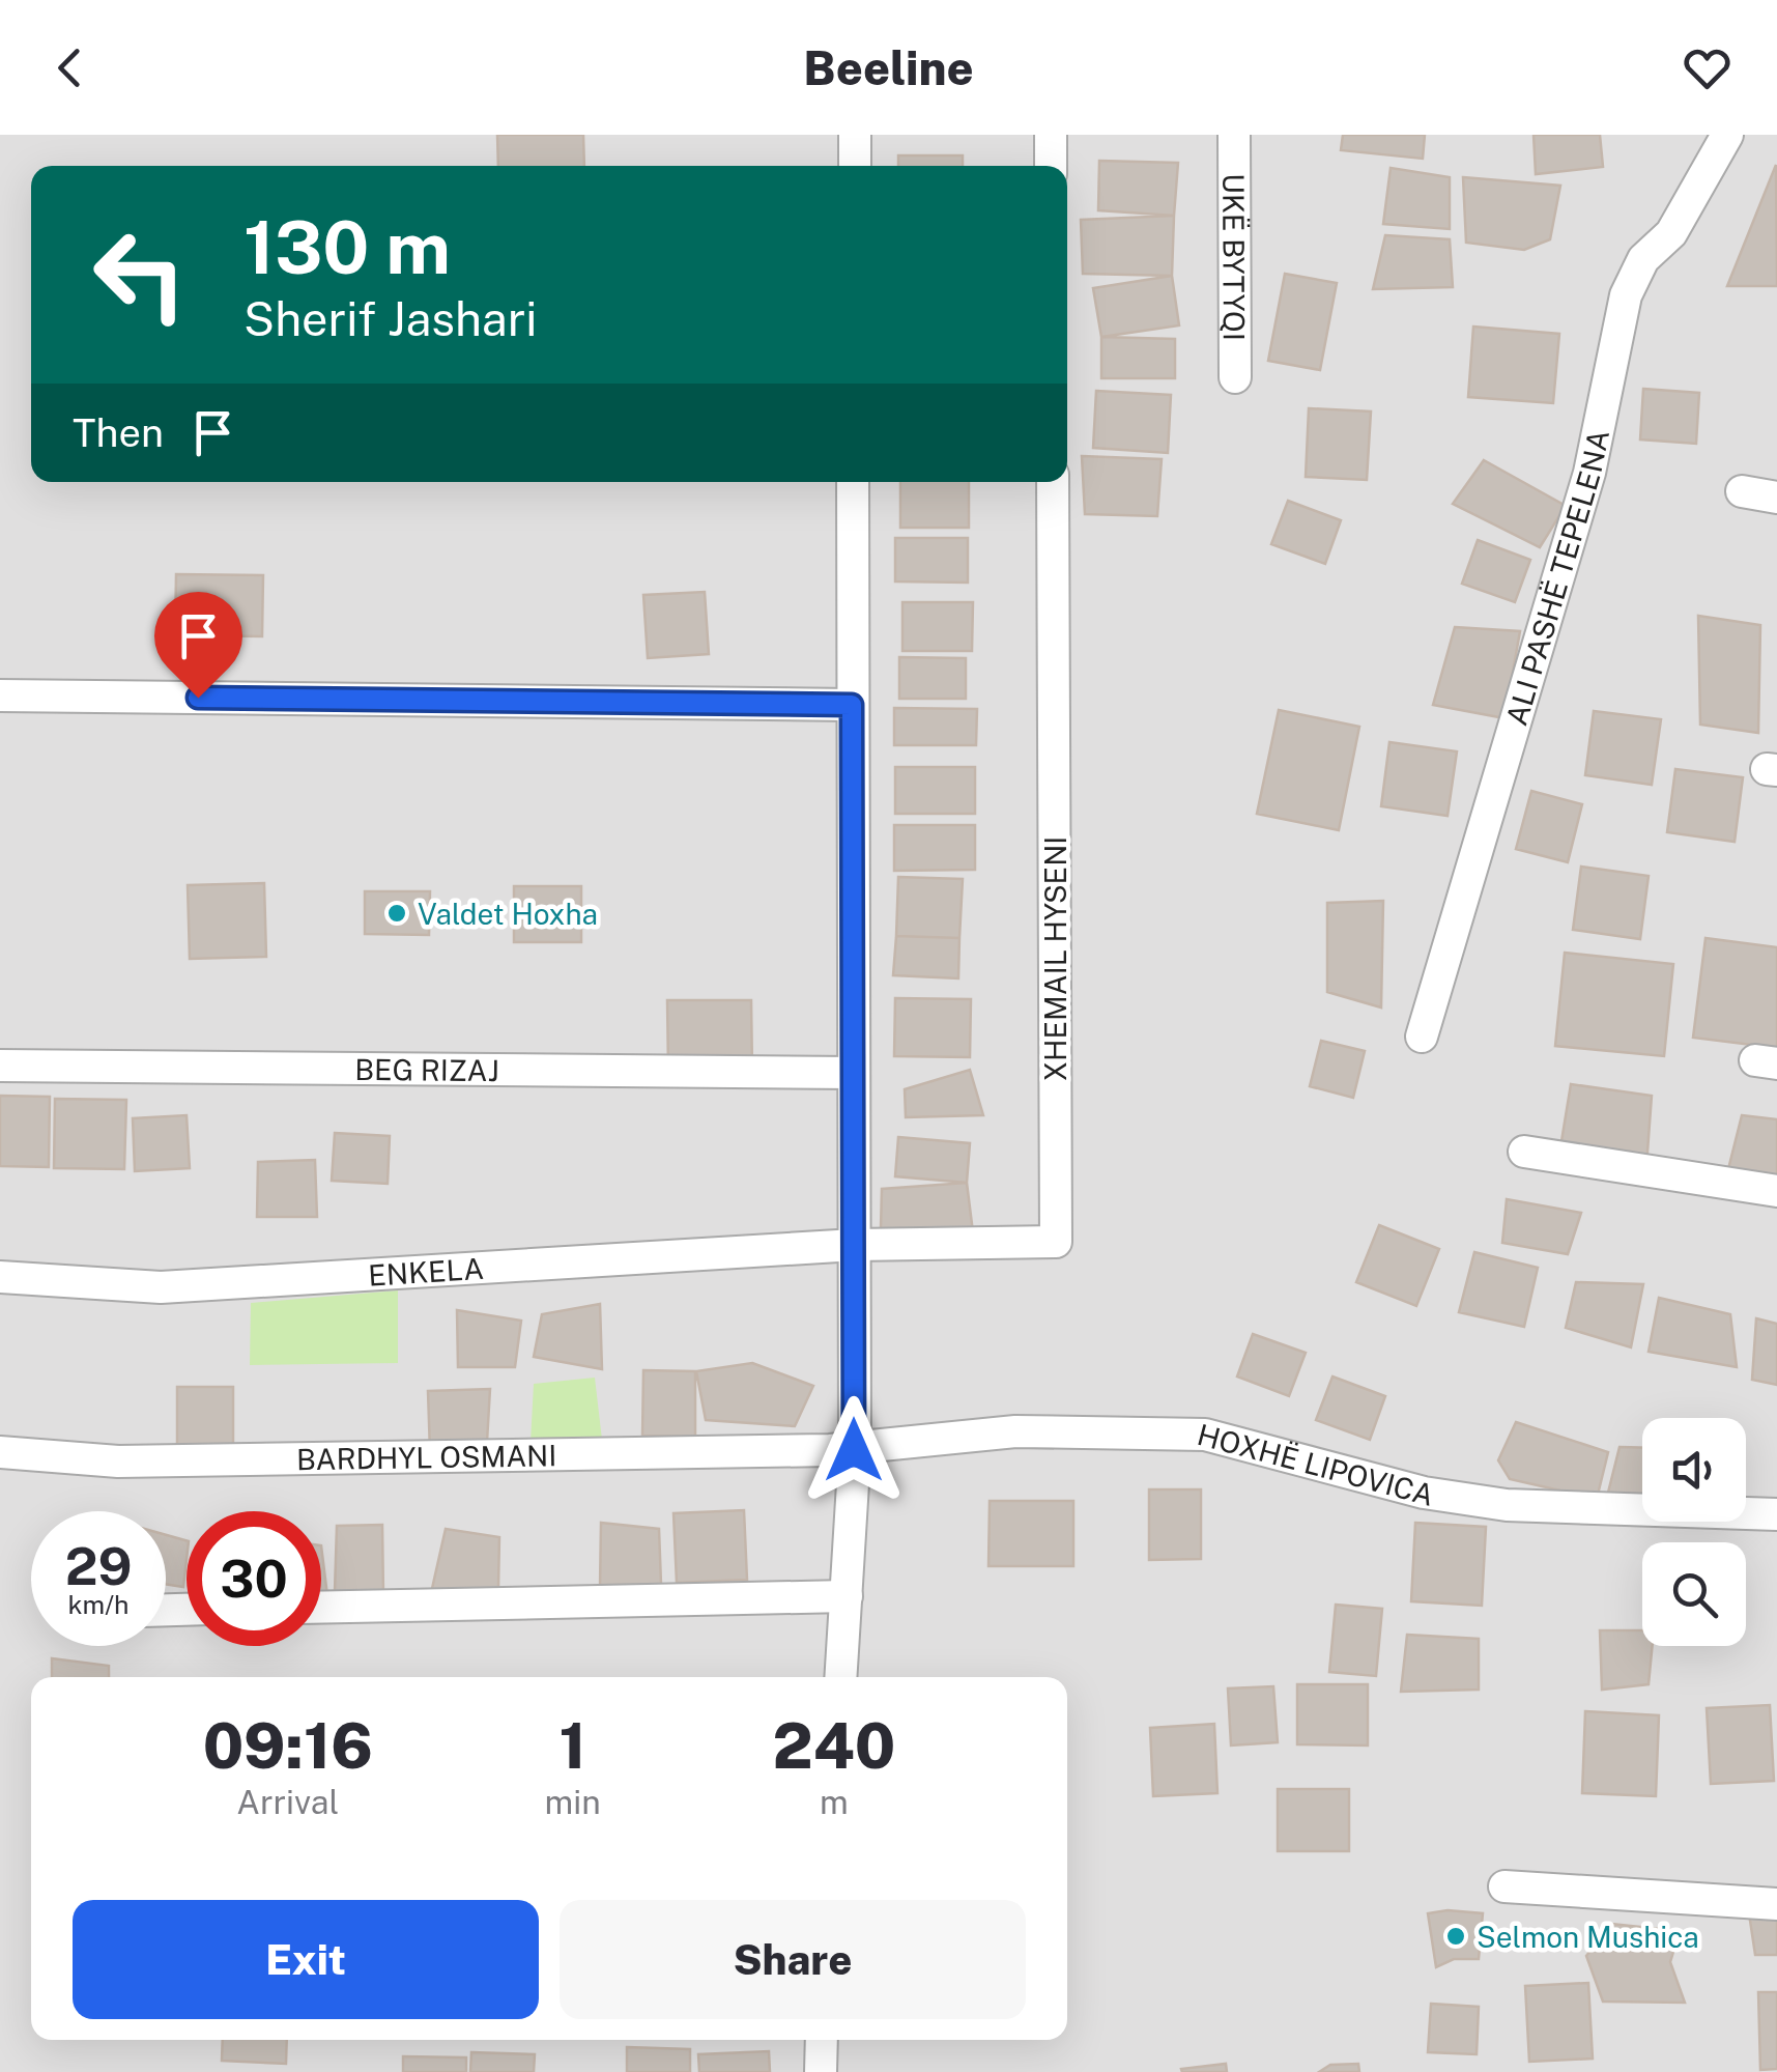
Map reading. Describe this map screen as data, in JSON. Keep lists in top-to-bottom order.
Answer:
{
  "streets": {
    "street": [
      "UKË BYTYQI",
      "ALI PASHË TEPELENA",
      "XHEMAIL HYSENI",
      "BEG RIZAJ",
      "ENKELA",
      "BARDHYL OSMANI",
      "HOXHË LIPOVICA"
    ]
  },
  "crossings": [
    ["XHEMAIL HYSENI", "ENKELA"],
    ["BARDHYL OSMANI", "HOXHË LIPOVICA"]
  ],
  "places": ["Valdet Hoxha", "Selmon Mushica"],
  "page": {
    "header": "Beeline",
    "turn": ["130 m", "Sherif Jashari"],
    "then": "Then",
    "speed": "29 km/h",
    "limit": "30",
    "eta": [
      "09:16",
      "Arrival",
      "1",
      "min",
      "240",
      "m"
    ],
    "buttons": ["Exit", "Share"]
  }
}
